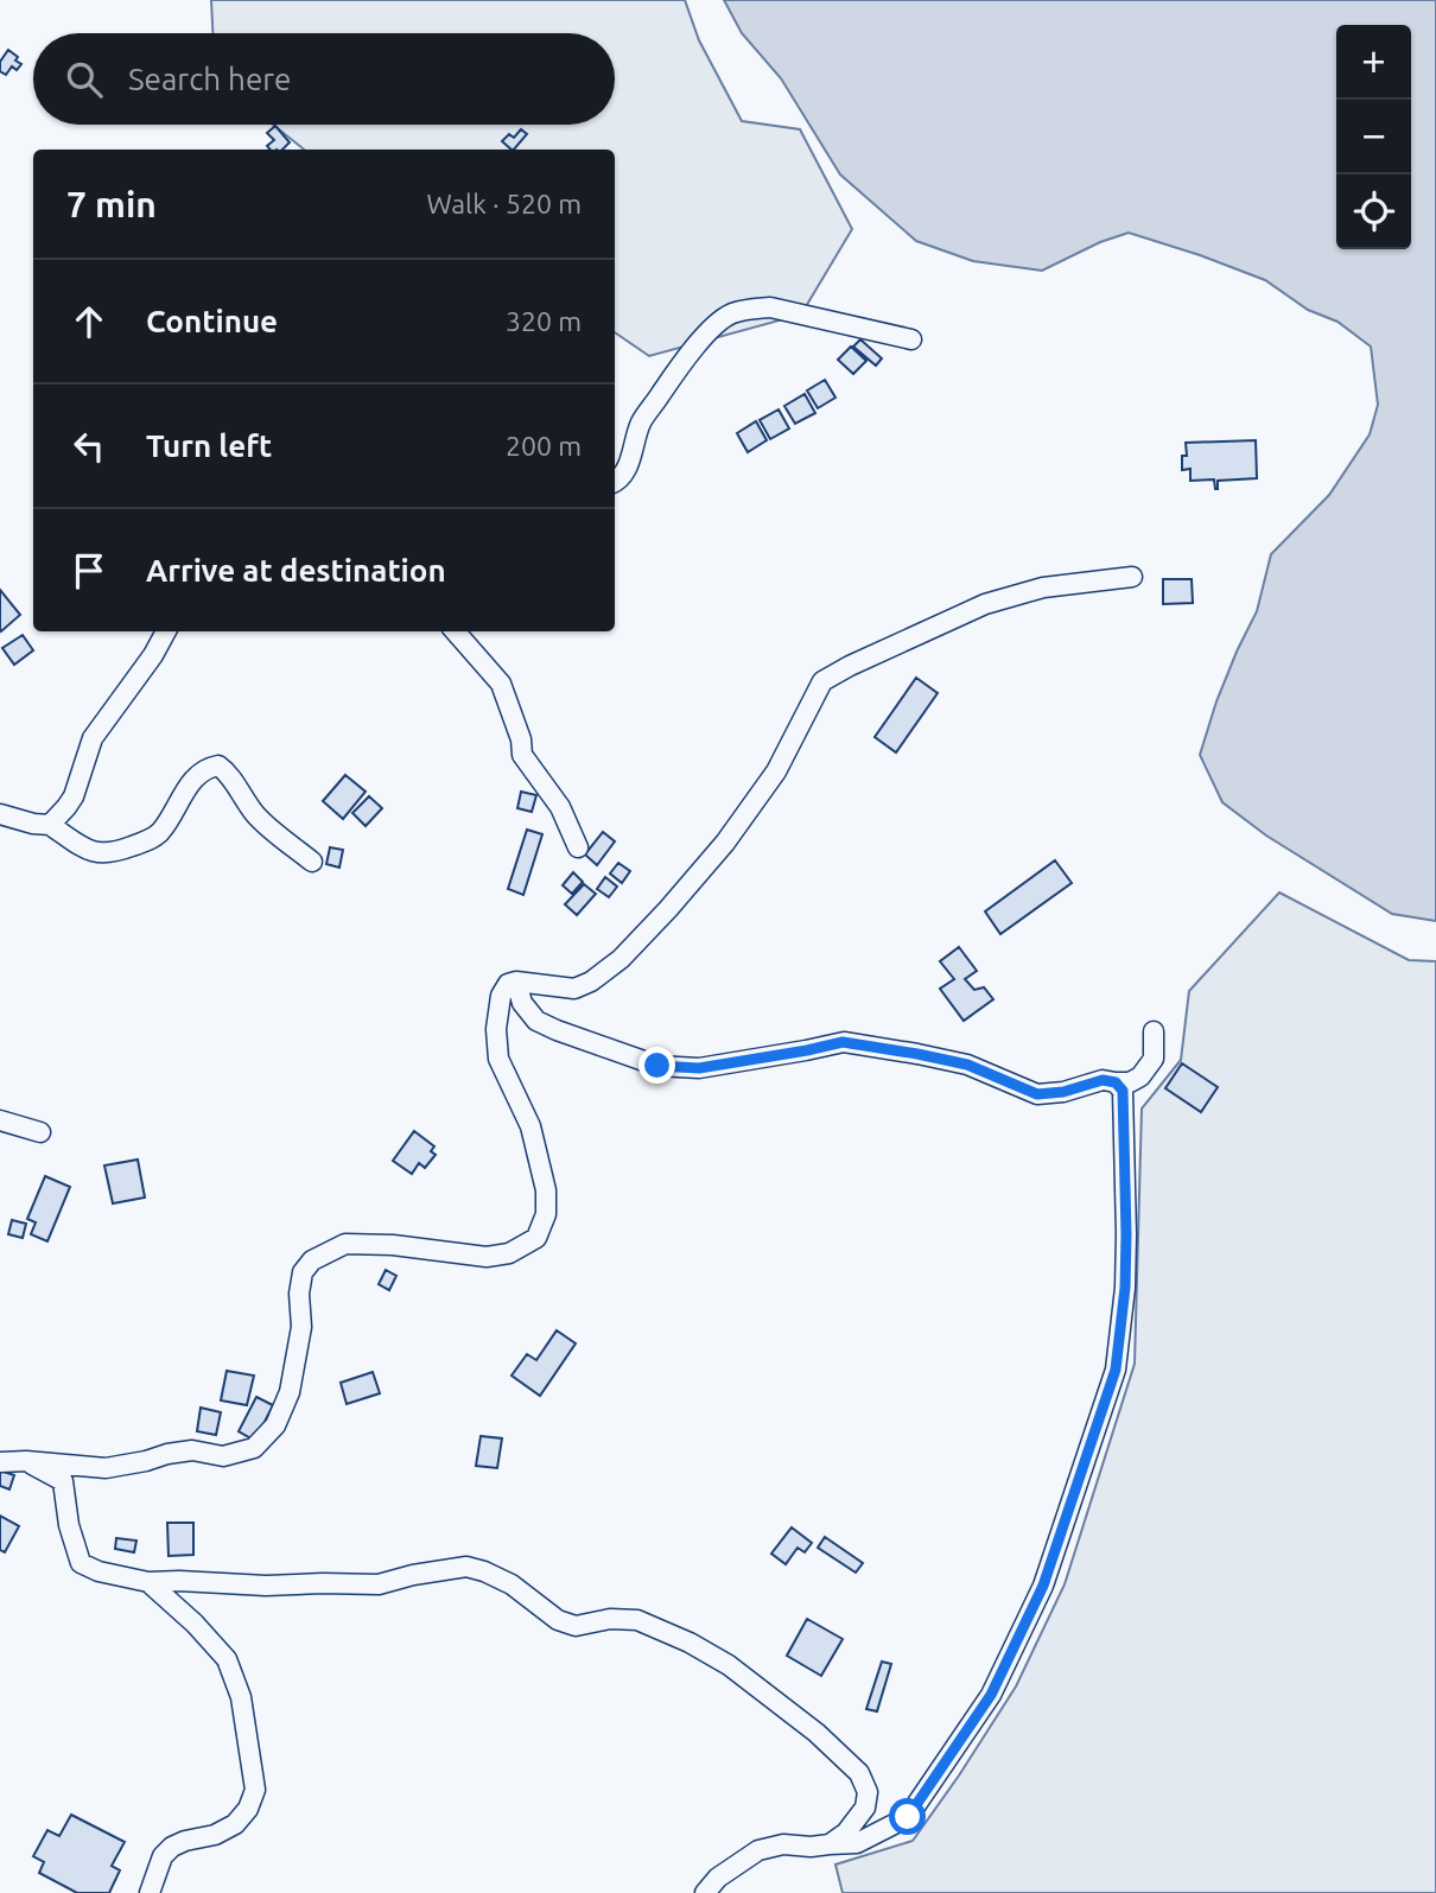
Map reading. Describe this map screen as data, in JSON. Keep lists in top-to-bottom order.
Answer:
{
  "page": {
    "map_buttons": ["+", "−"],
    "search": "Search here",
    "heading": ["7 min", "Walk · 520 m"],
    "list": [
      ["Continue", "320 m"],
      ["Turn left", "200 m"],
      "Arrive at destination"
    ]
  }
}
